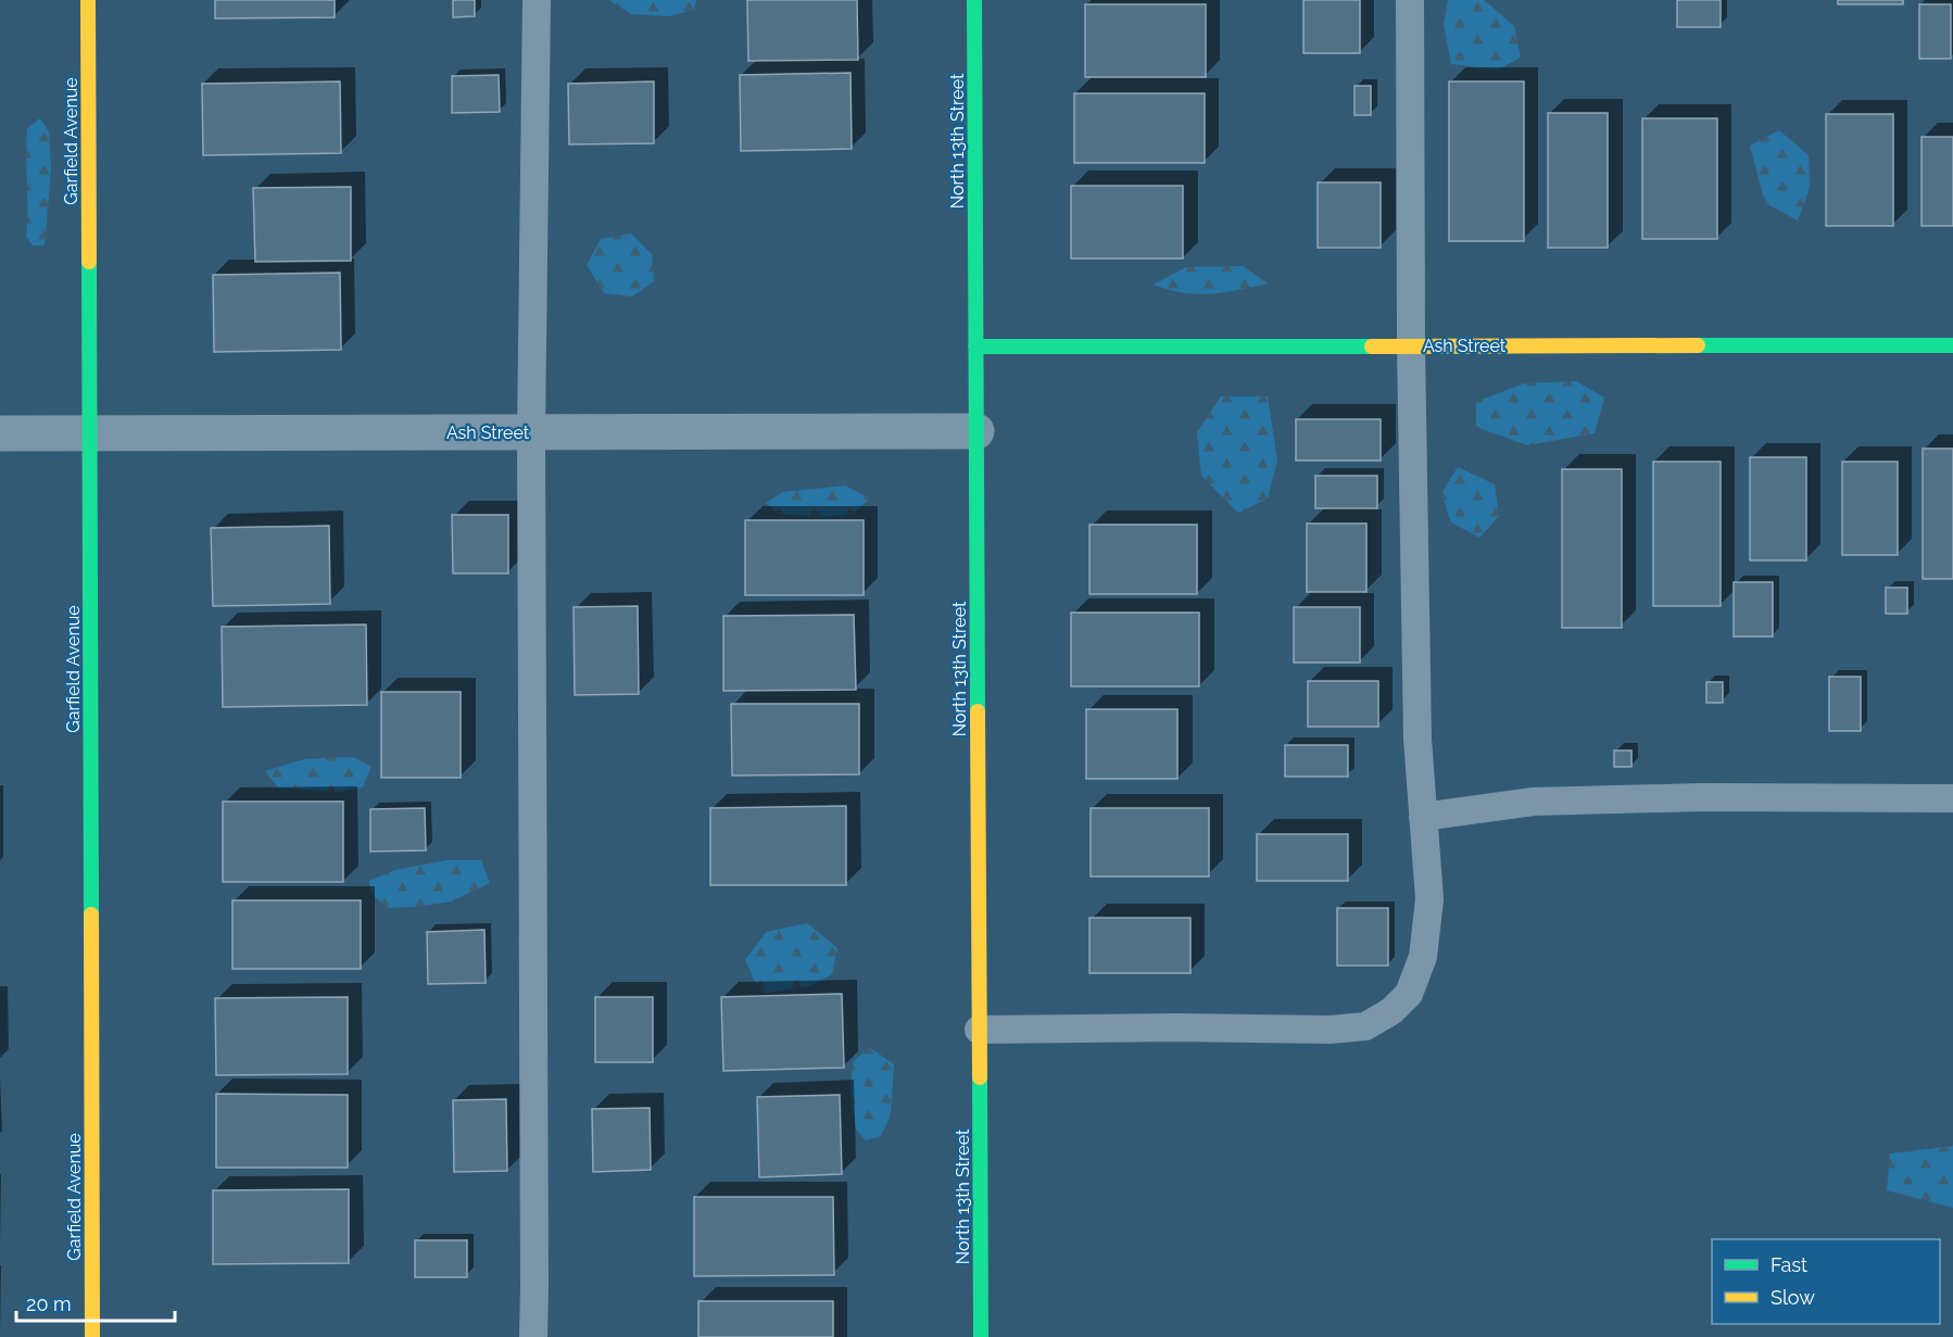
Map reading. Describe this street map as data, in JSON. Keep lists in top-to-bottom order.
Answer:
{
  "streets": {
    "street": ["Garfield Avenue", "North 13th Street", "Ash Street"]
  },
  "crossings": [
    ["Garfield Avenue", "Ash Street"],
    ["North 13th Street", "Ash Street"]
  ],
  "legend": ["Fast", "Slow"],
  "scale_bar": "20 m"
}
